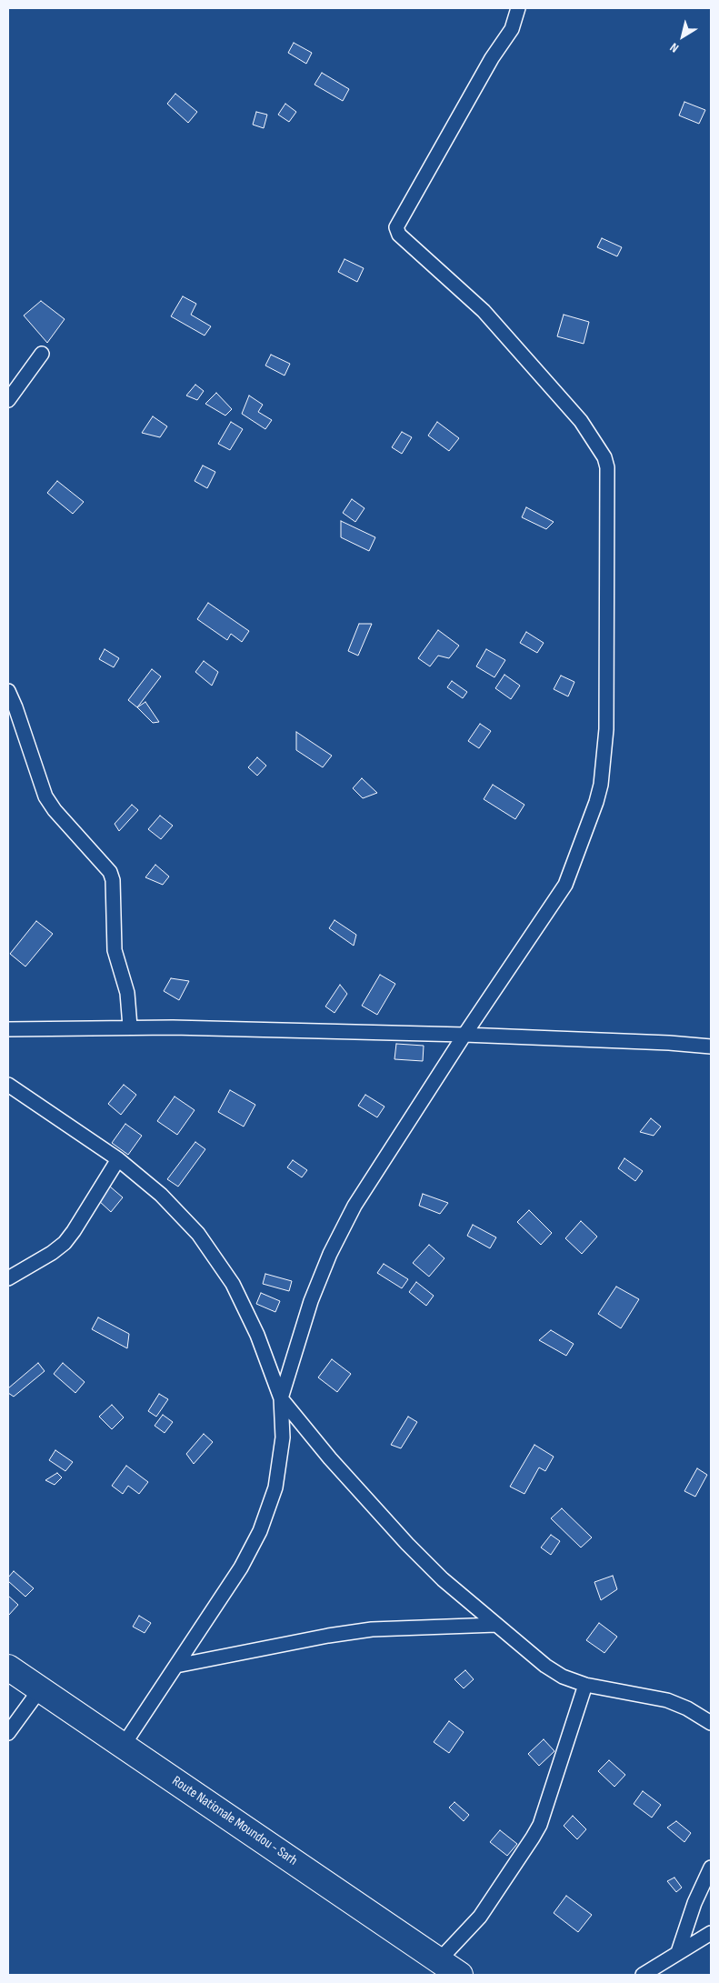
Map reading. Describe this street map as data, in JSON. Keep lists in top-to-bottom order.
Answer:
{
  "streets": {
    "highway": ["Route Nationale Moundou - Sarh"]
  },
  "north": "bottom left"
}
